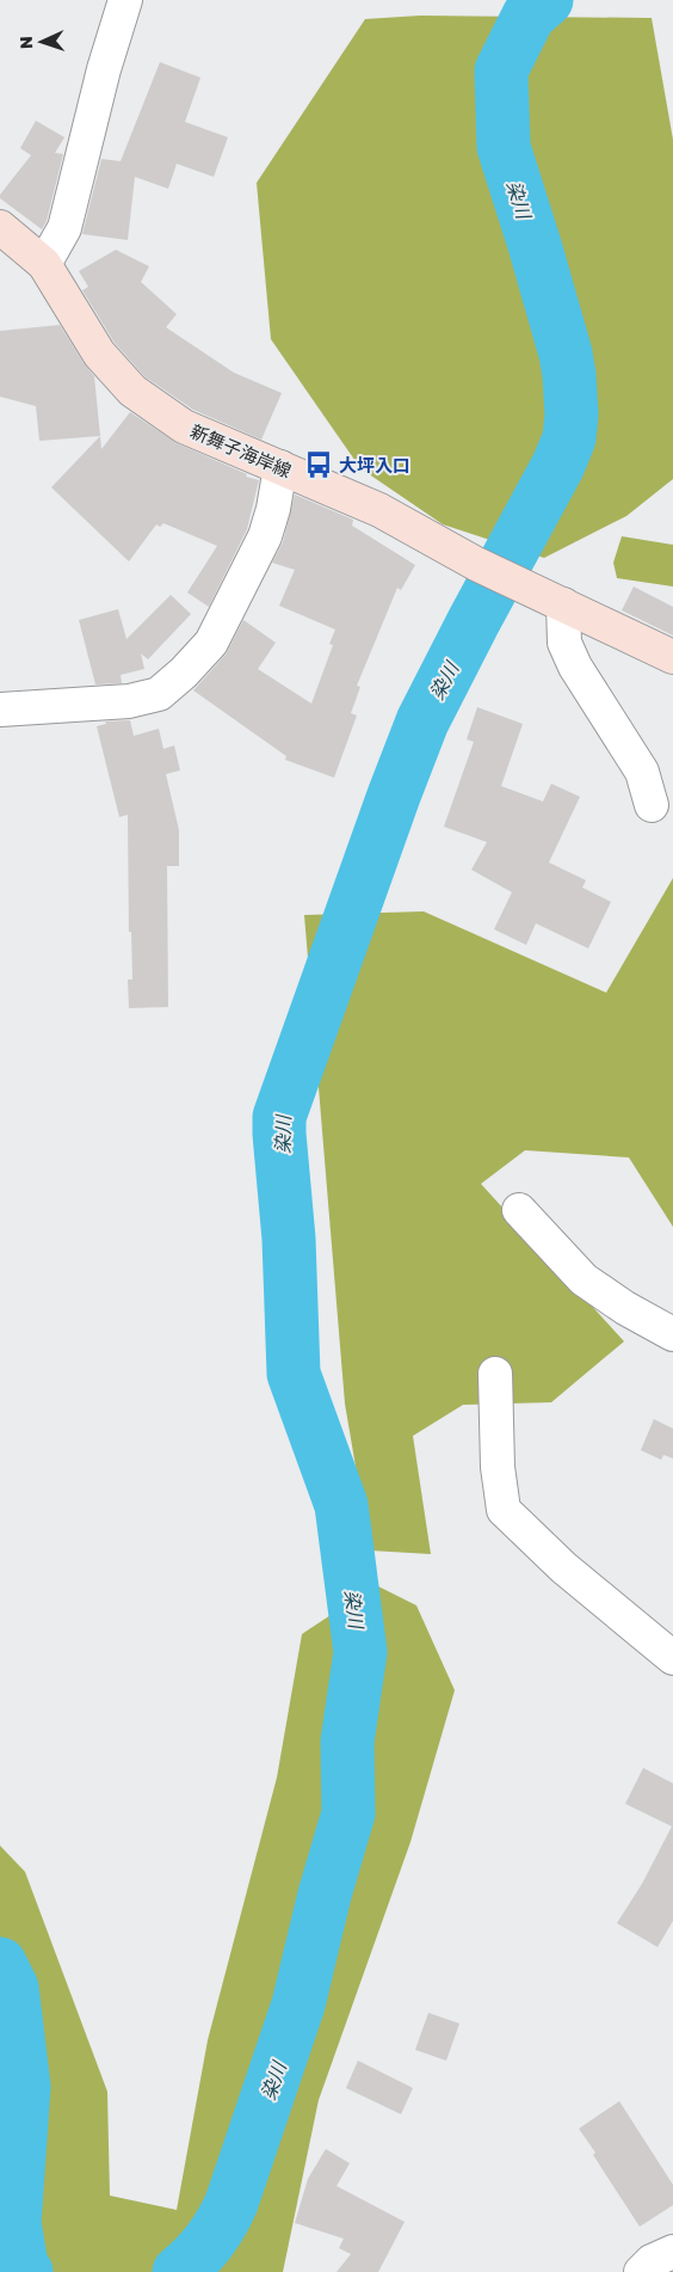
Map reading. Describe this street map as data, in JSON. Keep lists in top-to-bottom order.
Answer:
{
  "streets": {
    "main road": ["新舞子海岸線"]
  },
  "water": ["染川"],
  "places": {
    "bus stop": ["大坪入口"]
  },
  "north": "left"
}
